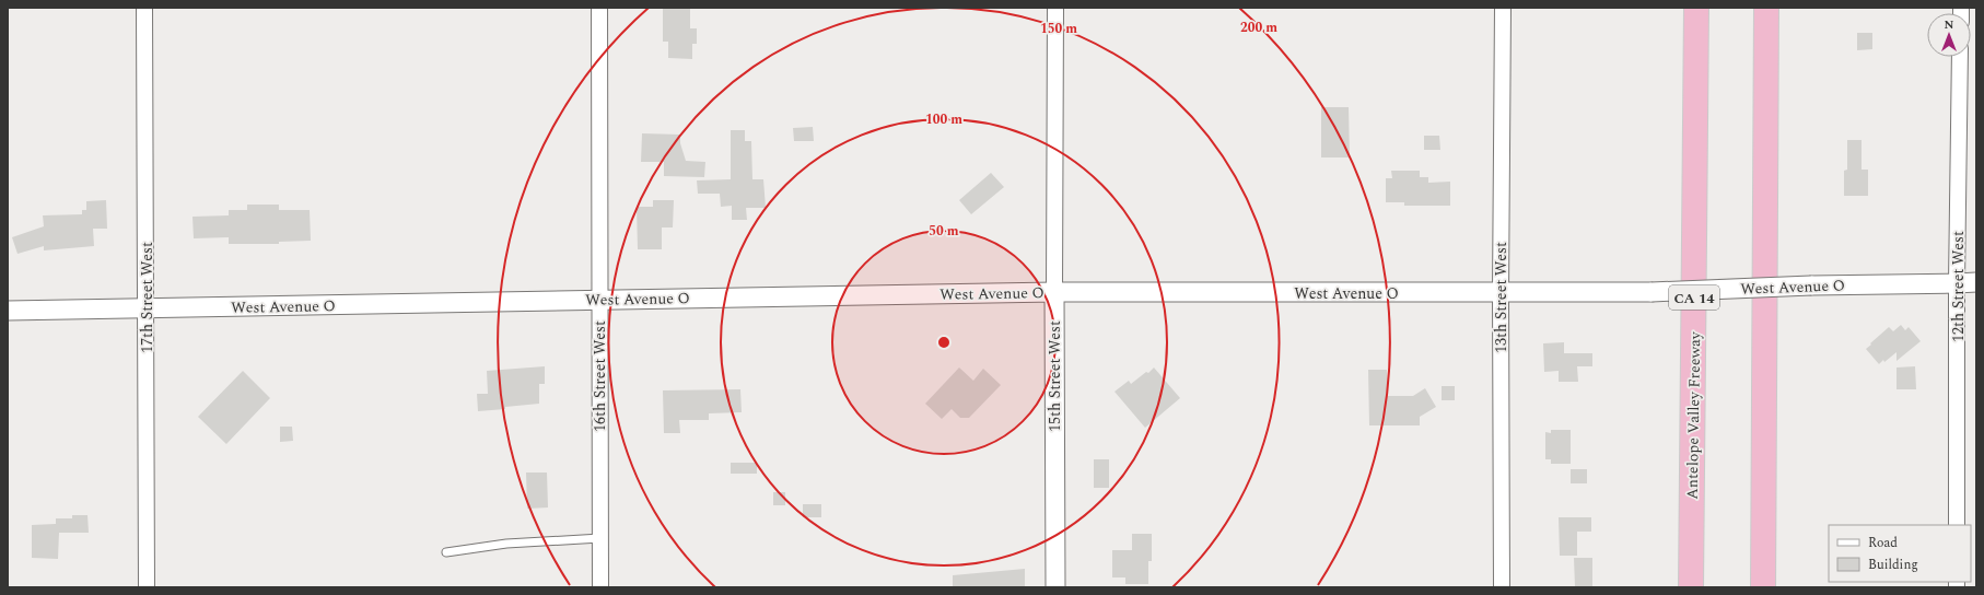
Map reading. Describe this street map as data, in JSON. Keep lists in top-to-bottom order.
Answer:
{
  "streets": {
    "highway": ["CA 14", "Antelope Valley Freeway"],
    "street": [
      "West Avenue O",
      "12th Street West",
      "17th Street West",
      "13th Street West",
      "16th Street West",
      "15th Street West"
    ]
  },
  "crossings": [
    ["West Avenue O", "12th Street West"],
    ["West Avenue O", "17th Street West"],
    ["West Avenue O", "13th Street West"],
    ["West Avenue O", "16th Street West"],
    ["West Avenue O", "15th Street West"]
  ],
  "legend": ["Road", "Building"],
  "north": "top",
  "rings": [
    "200 m",
    "150 m",
    "100 m",
    "50 m"
  ]
}
